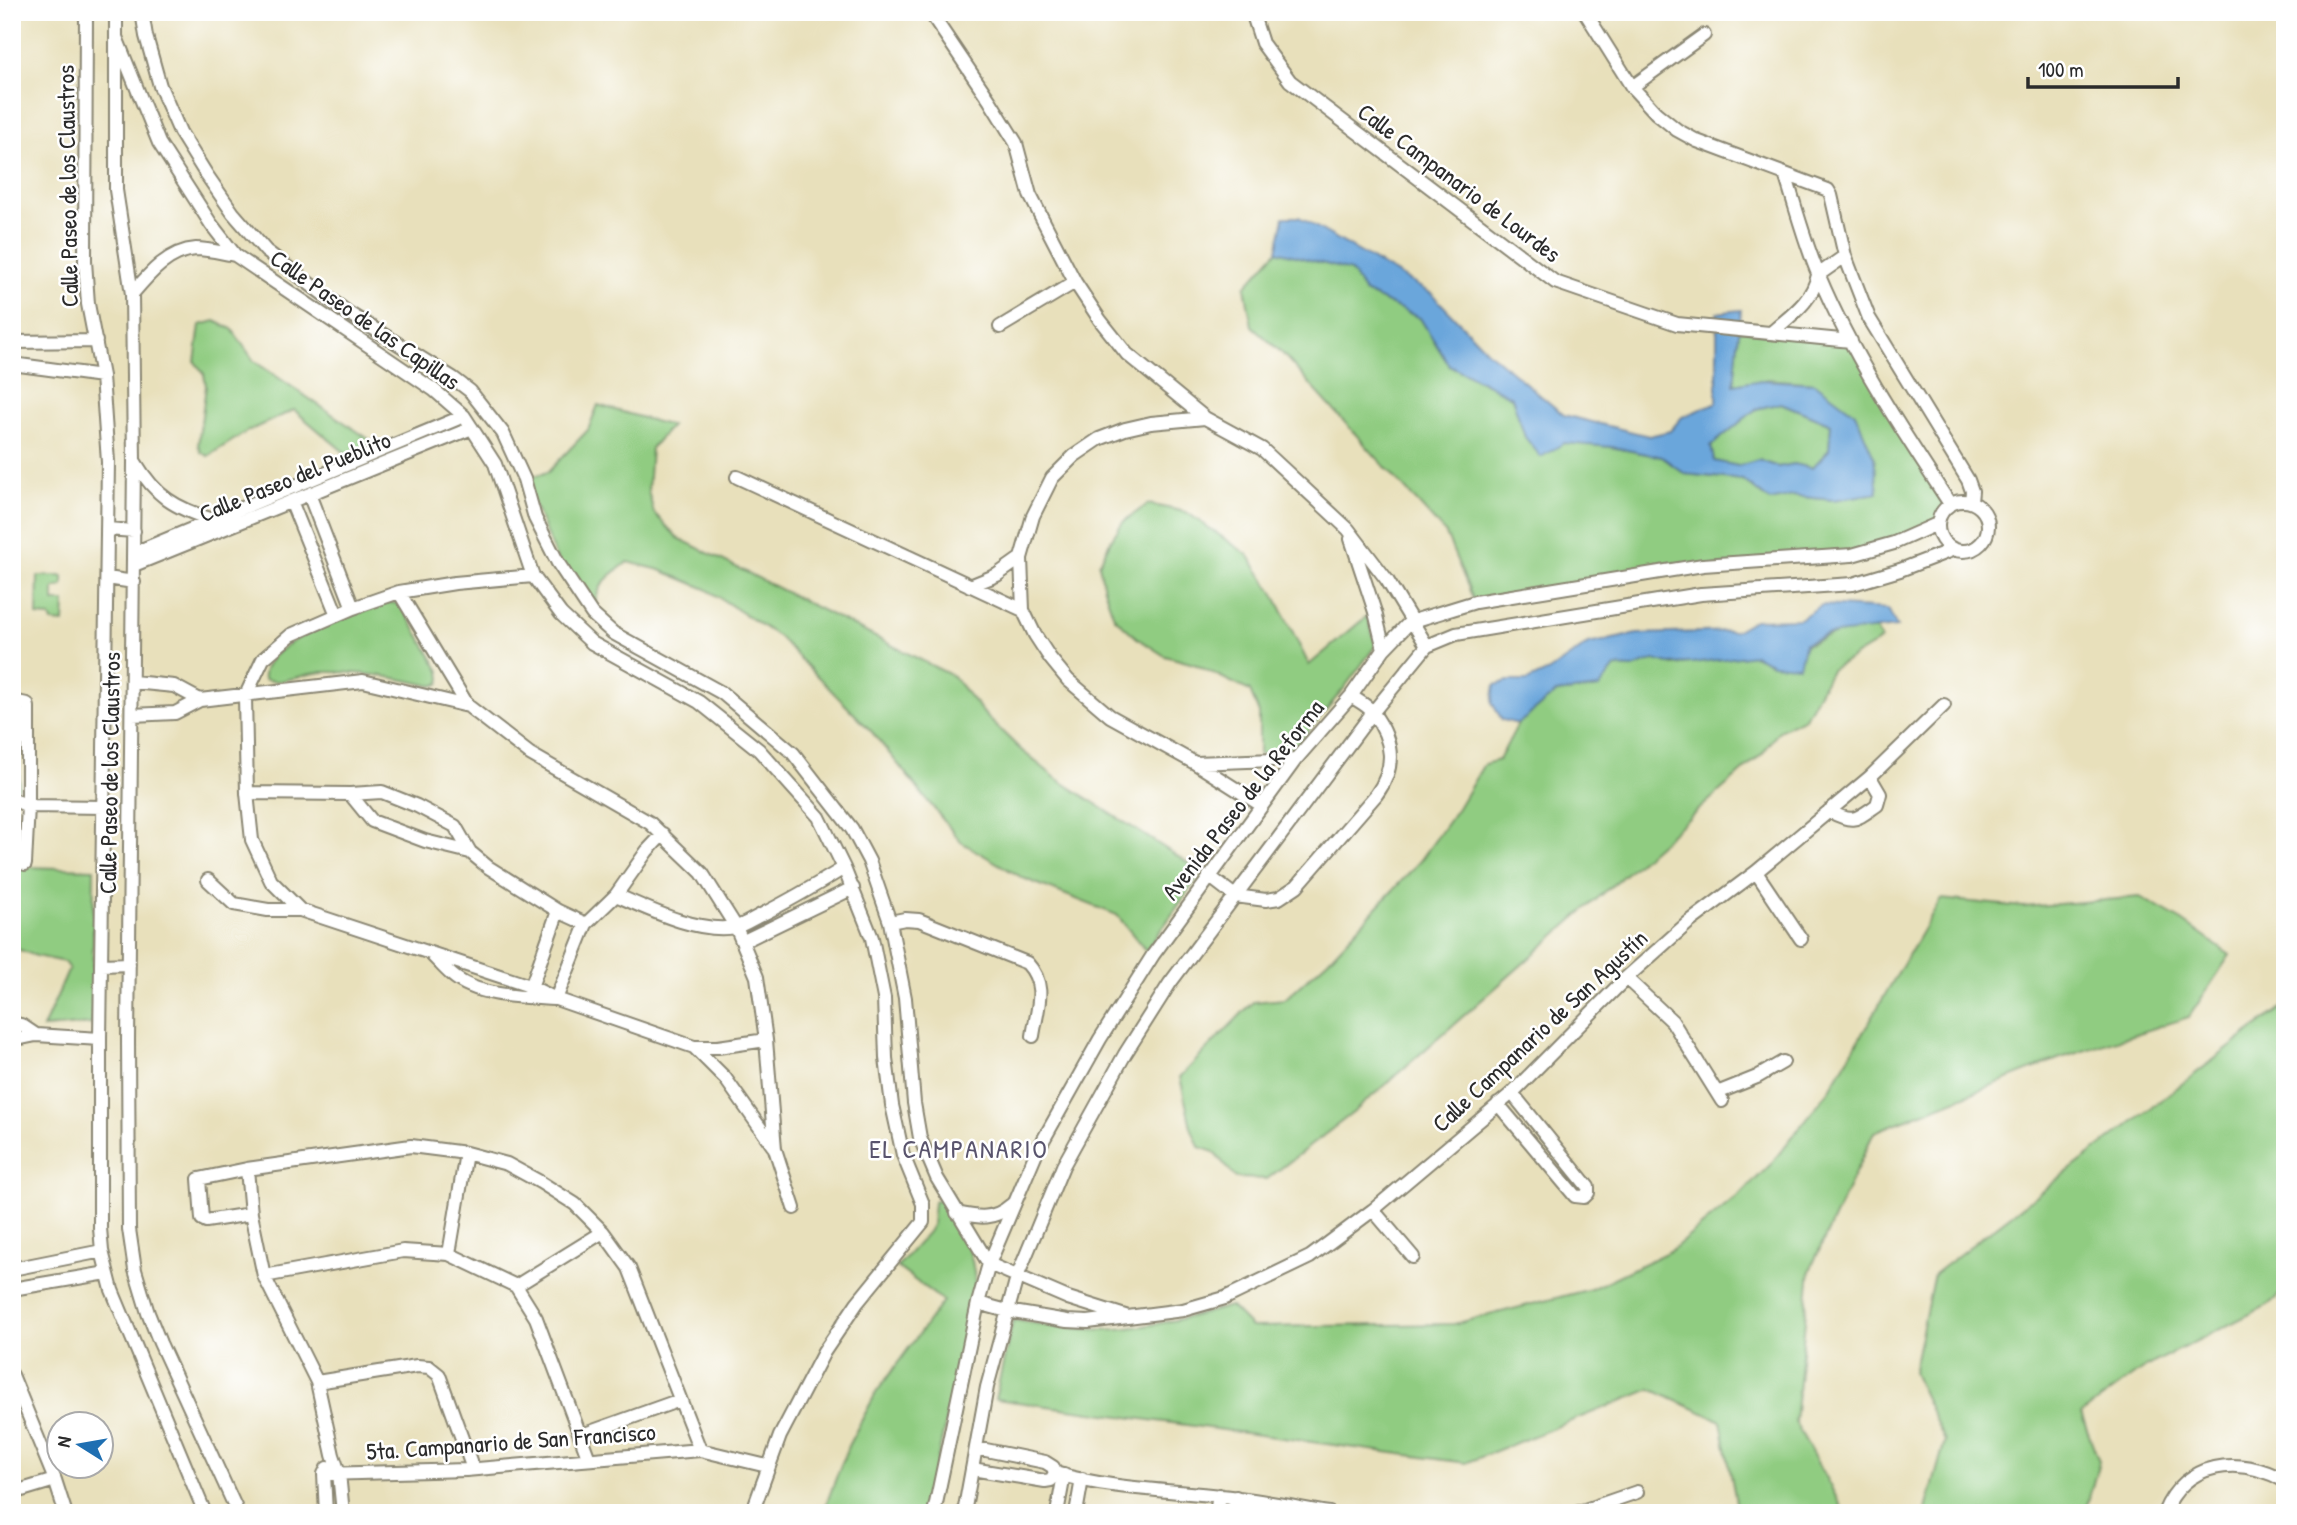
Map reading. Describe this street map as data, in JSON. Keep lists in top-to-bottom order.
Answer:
{
  "streets": {
    "street": [
      "Calle Campanario de Lourdes",
      "Calle Paseo de los Claustros",
      "Calle Paseo de las Capillas",
      "Calle Paseo del Pueblito",
      "Avenida Paseo de la Reforma",
      "Calle Campanario de San Agustín",
      "5ta. Campanario de San Francisco"
    ]
  },
  "crossings": [
    ["Calle Paseo de los Claustros", "Calle Paseo de las Capillas"],
    ["Calle Paseo de los Claustros", "Calle Paseo del Pueblito"],
    ["Calle Paseo de las Capillas", "Calle Paseo del Pueblito"],
    ["Calle Paseo de las Capillas", "5ta. Campanario de San Francisco"],
    ["Avenida Paseo de la Reforma", "Calle Campanario de San Agustín"]
  ],
  "districts": ["EL CAMPANARIO"],
  "scale_bar": "100 m",
  "north": "left"
}
